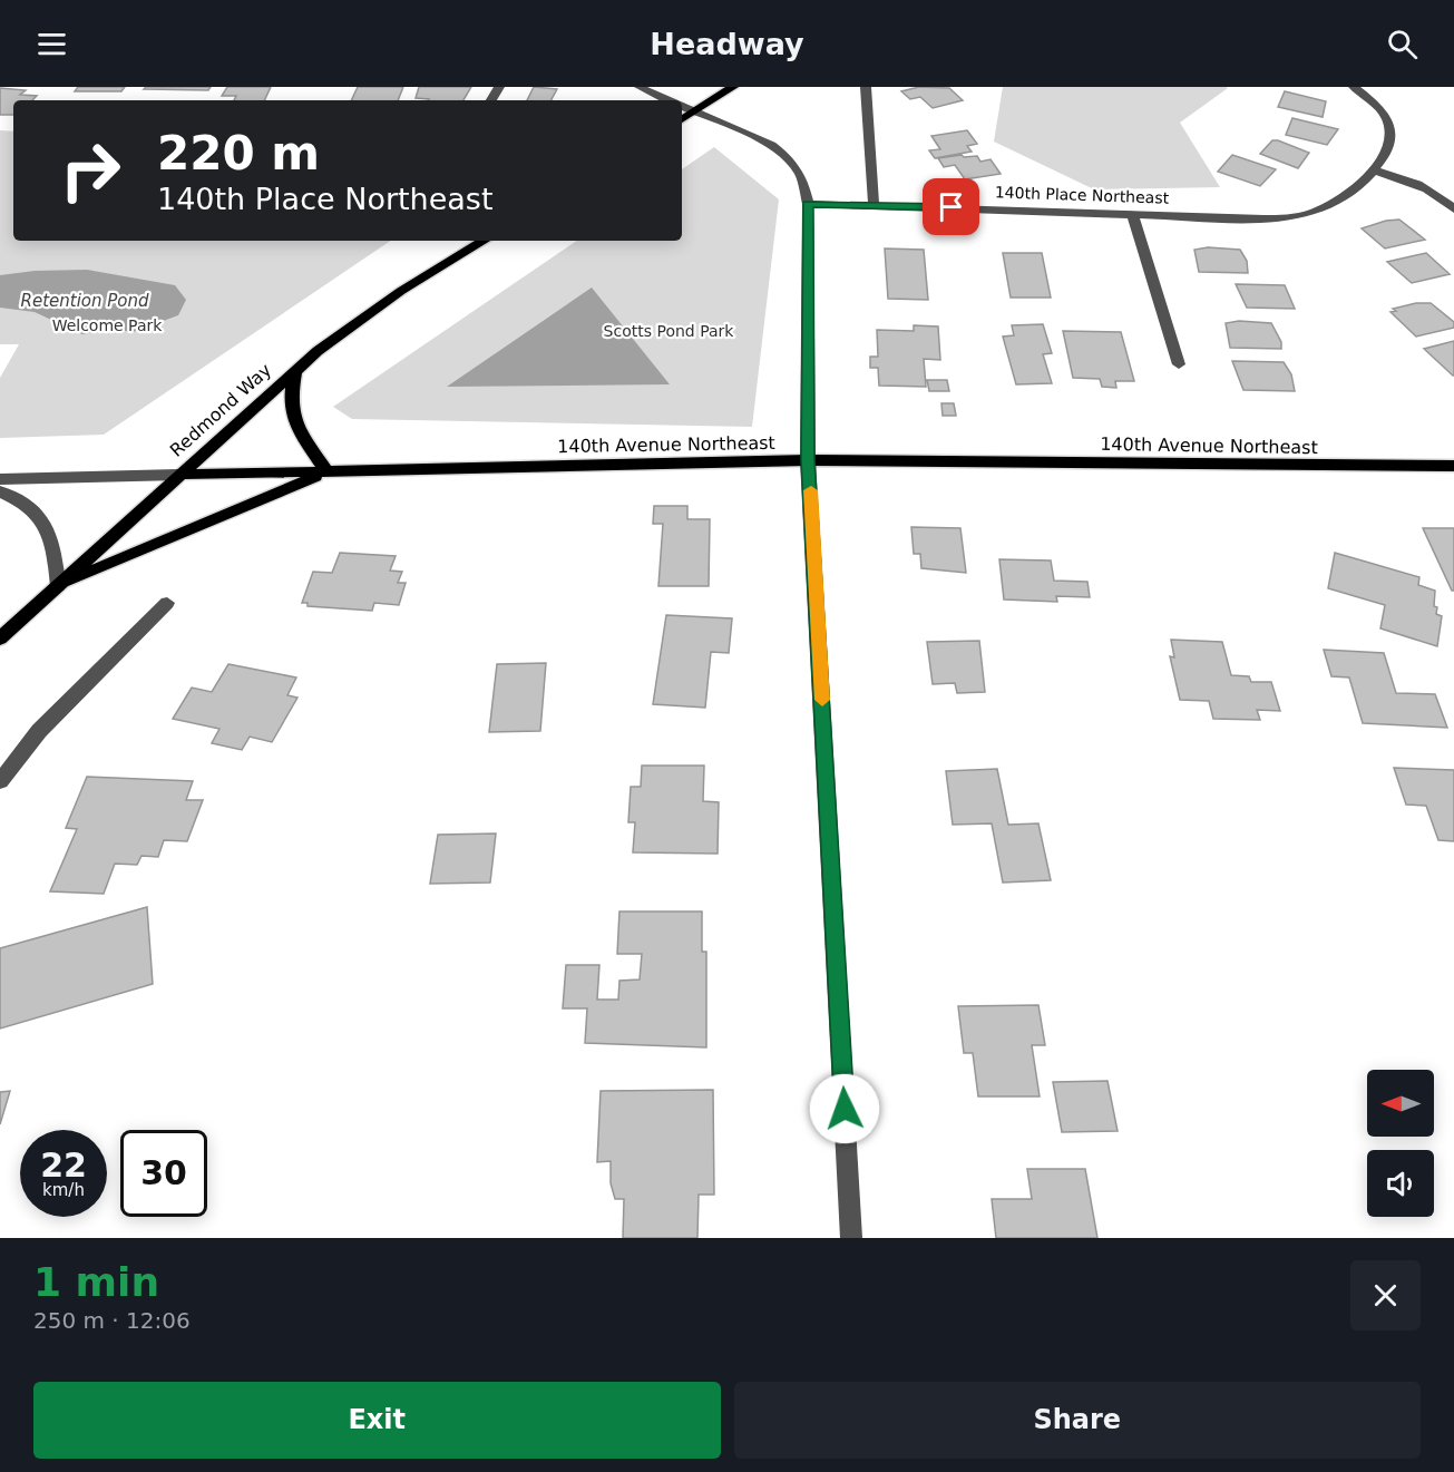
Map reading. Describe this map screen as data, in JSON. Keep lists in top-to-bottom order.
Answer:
{
  "streets": {
    "main road": ["Redmond Way", "140th Avenue Northeast"],
    "street": ["140th Place Northeast"]
  },
  "crossings": [
    ["Redmond Way", "140th Avenue Northeast"]
  ],
  "water": ["Retention Pond"],
  "parks": ["Welcome Park", "Scotts Pond Park"],
  "north": "left",
  "page": {
    "header": "Headway",
    "turn": ["220 m", "140th Place Northeast"],
    "speed": "22 km/h",
    "limit": "30",
    "heading": ["1 min", "250 m · 12:06"],
    "buttons": ["Exit", "Share"]
  }
}
